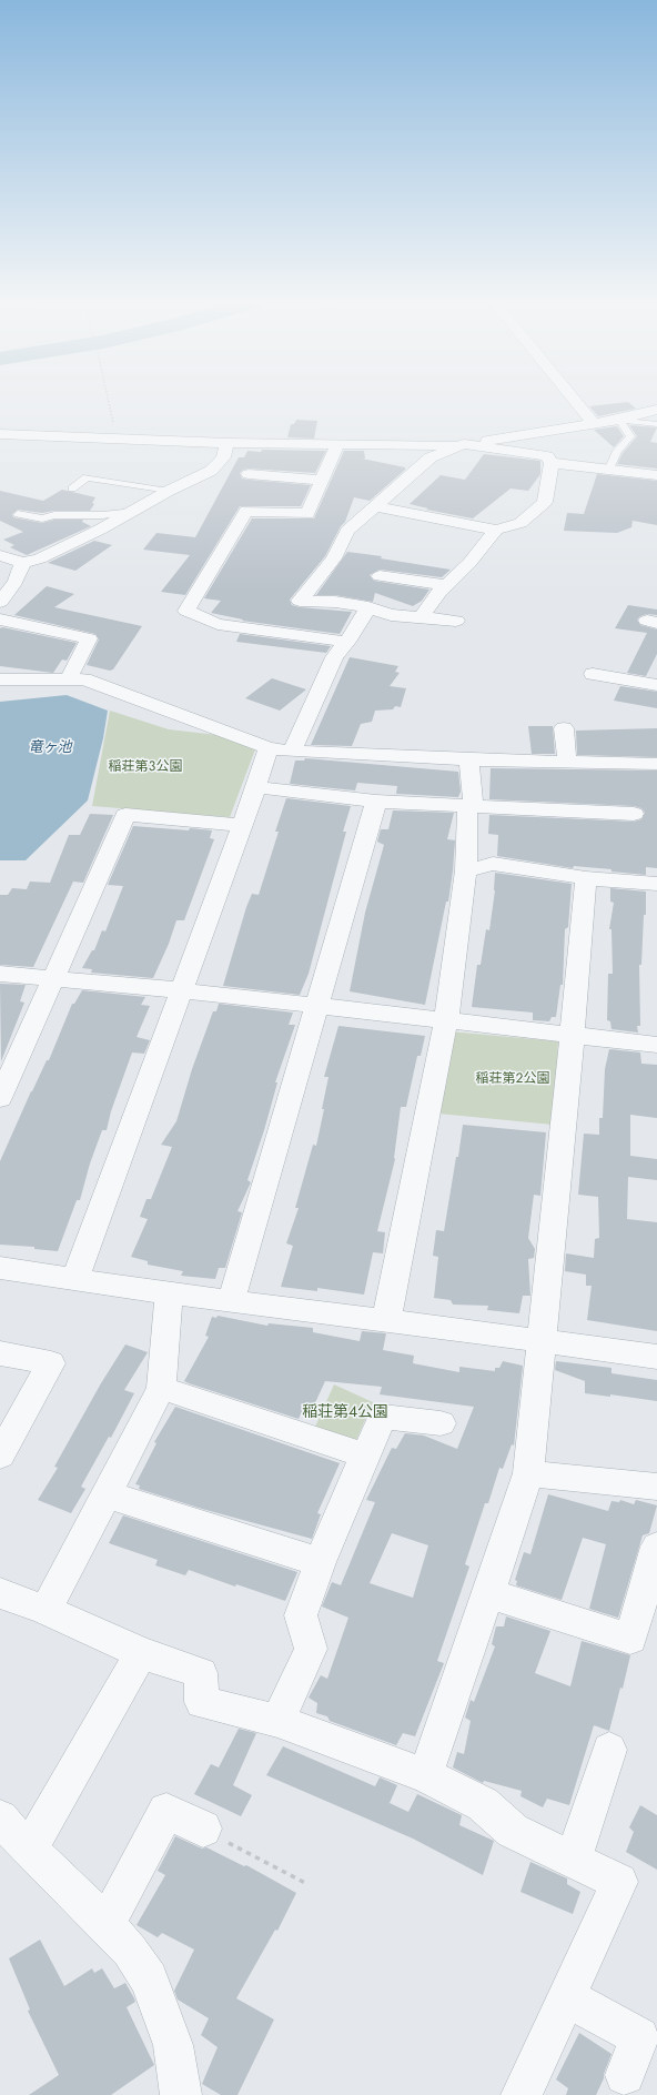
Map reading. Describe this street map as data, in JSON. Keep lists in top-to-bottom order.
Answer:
{
  "water": ["竜ヶ池"],
  "parks": ["稲荘第３公園", "稲荘第２公園", "稲荘第４公園"]
}
